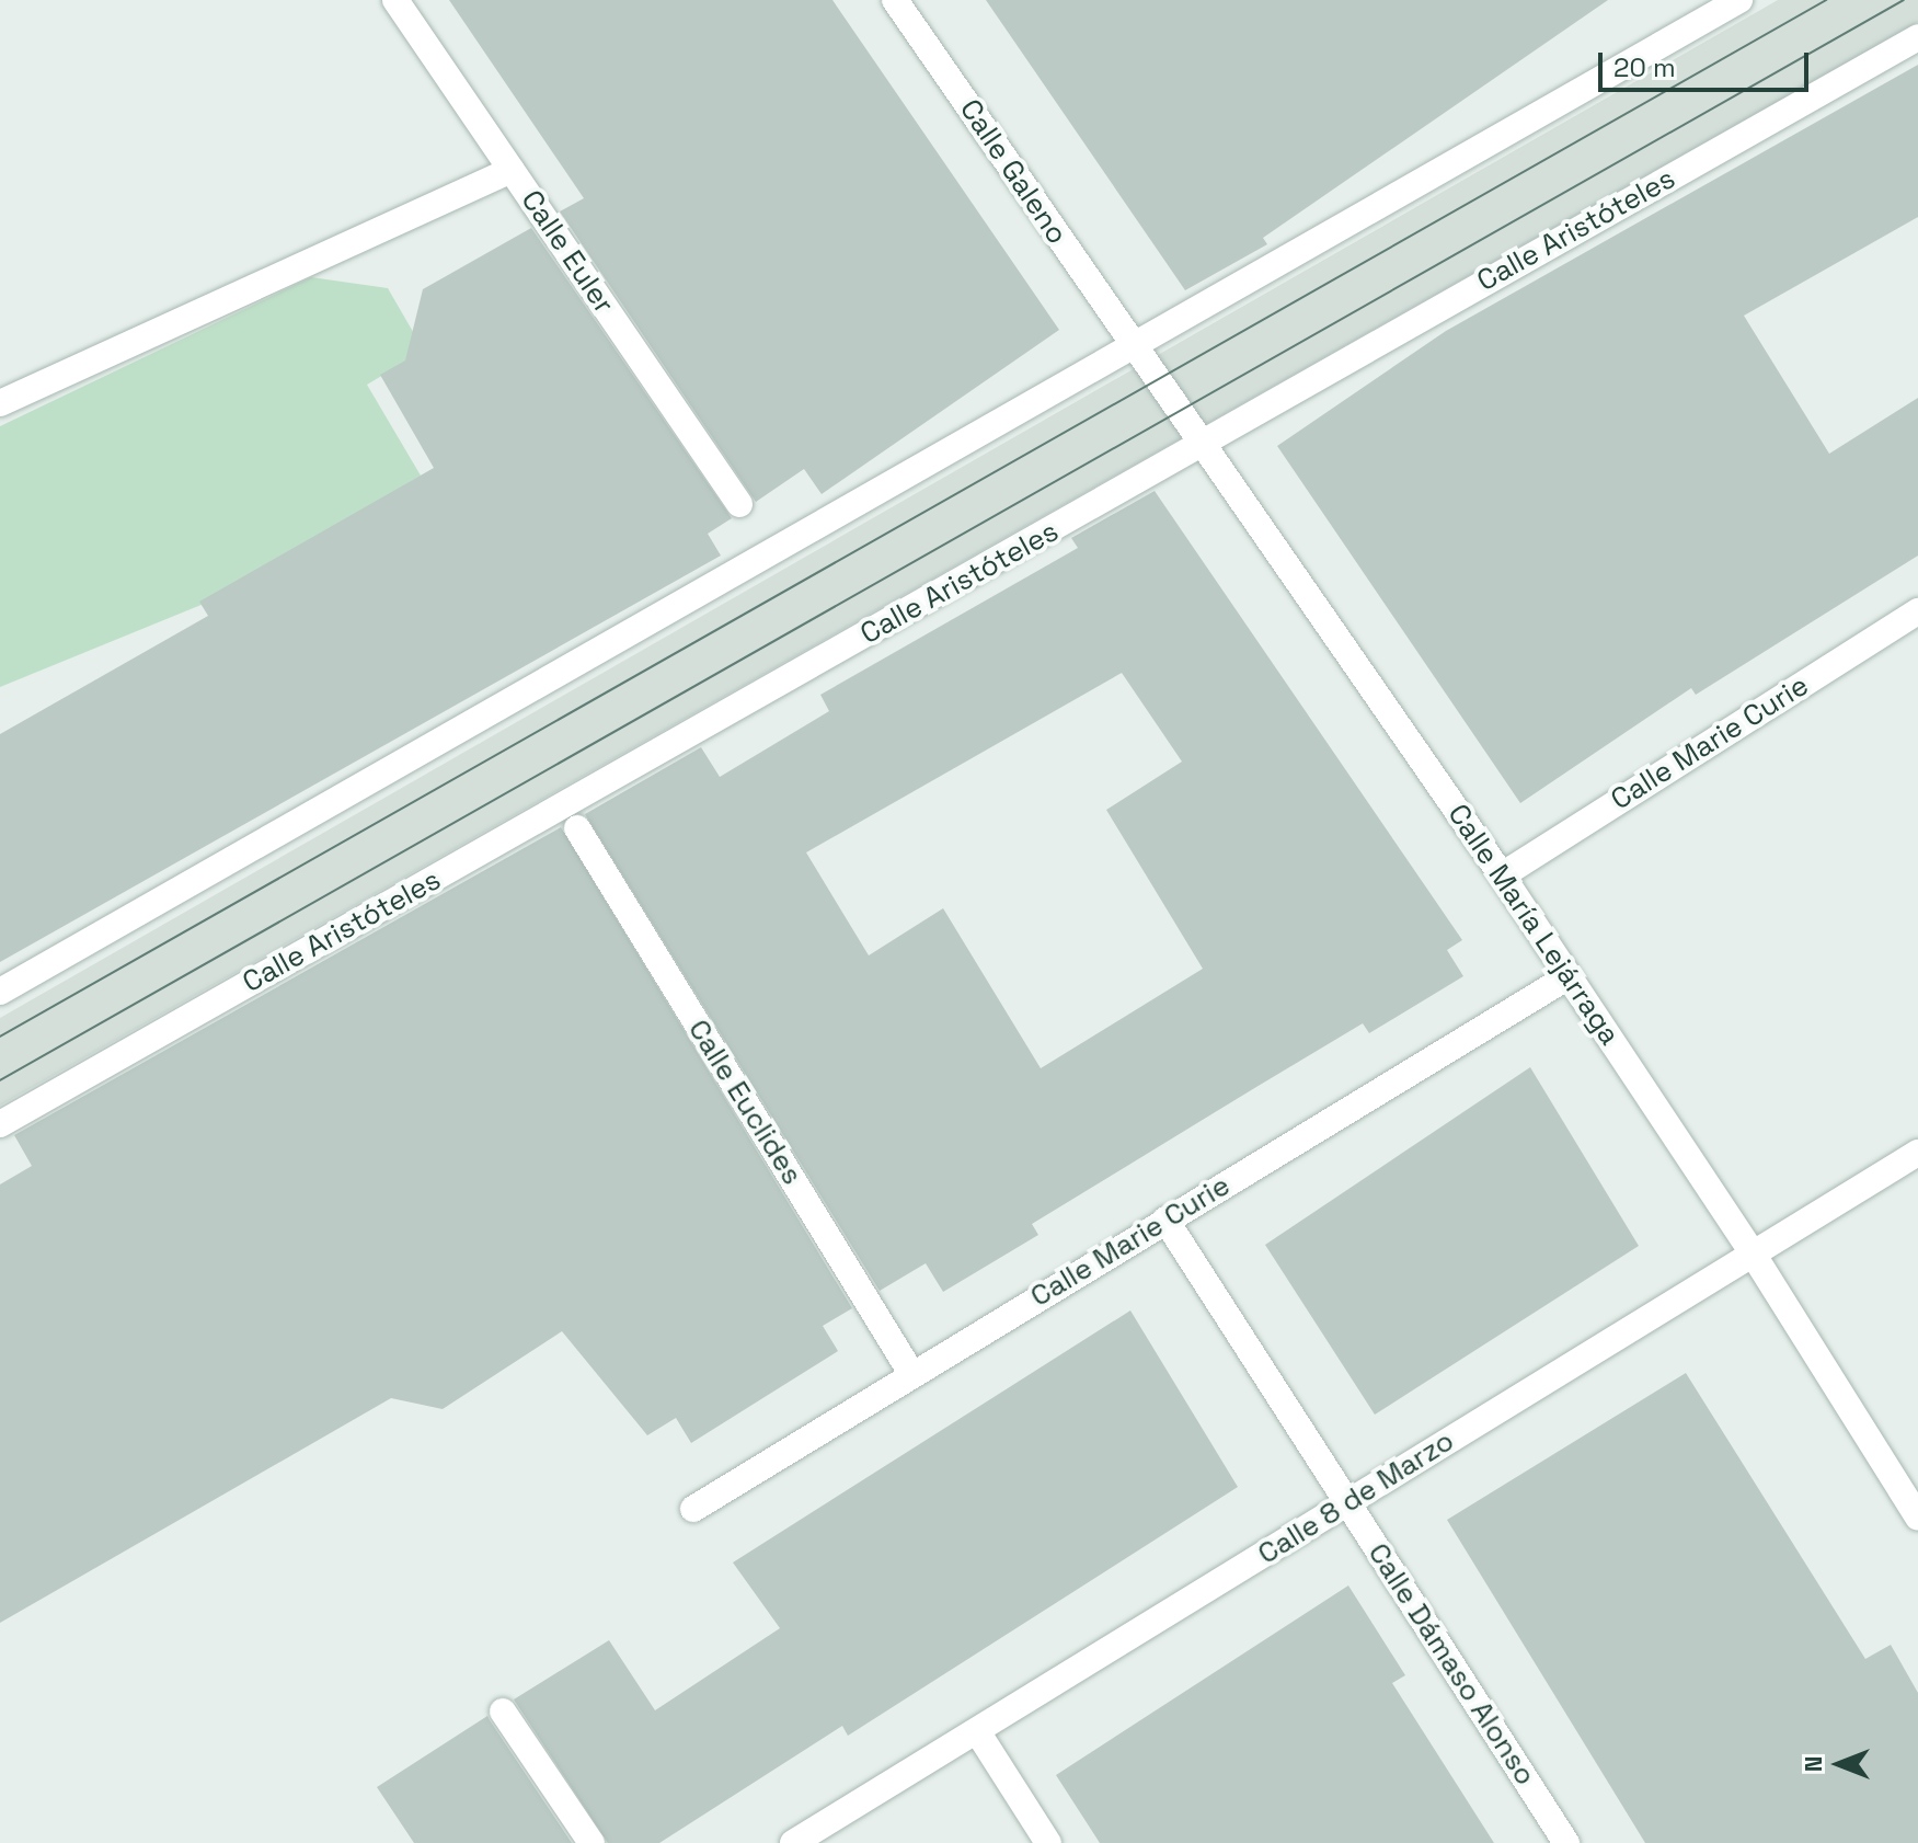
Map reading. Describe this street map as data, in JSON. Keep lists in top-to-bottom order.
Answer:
{
  "streets": {
    "street": [
      "Calle Galeno",
      "Calle Aristóteles",
      "Calle Euler",
      "Calle Marie Curie",
      "Calle María Lejárraga",
      "Calle Euclides",
      "Calle 8 de Marzo",
      "Calle Dámaso Alonso"
    ]
  },
  "crossings": [
    ["Calle Galeno", "Calle María Lejárraga"],
    ["Calle Aristóteles", "Calle María Lejárraga"],
    ["Calle Aristóteles", "Calle Euclides"],
    ["Calle Marie Curie", "Calle María Lejárraga"],
    ["Calle Marie Curie", "Calle Euclides"],
    ["Calle Marie Curie", "Calle Dámaso Alonso"],
    ["Calle María Lejárraga", "Calle 8 de Marzo"],
    ["Calle 8 de Marzo", "Calle Dámaso Alonso"]
  ],
  "scale_bar": "20 m",
  "north": "left"
}
